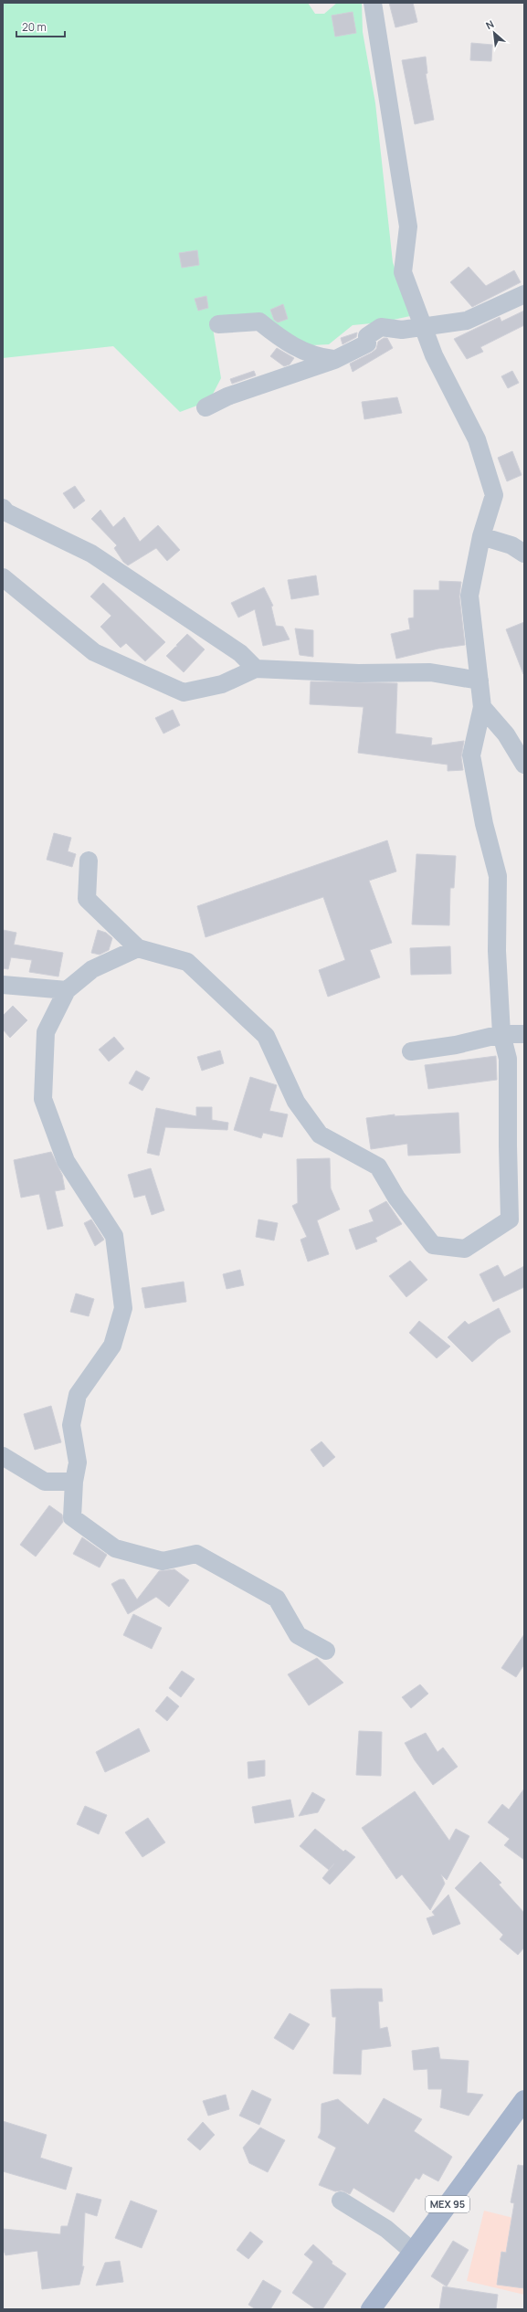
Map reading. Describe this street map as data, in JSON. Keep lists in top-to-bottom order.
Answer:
{
  "streets": {
    "main road": ["MEX 95"]
  },
  "scale_bar": "20 m",
  "north": "top left"
}
